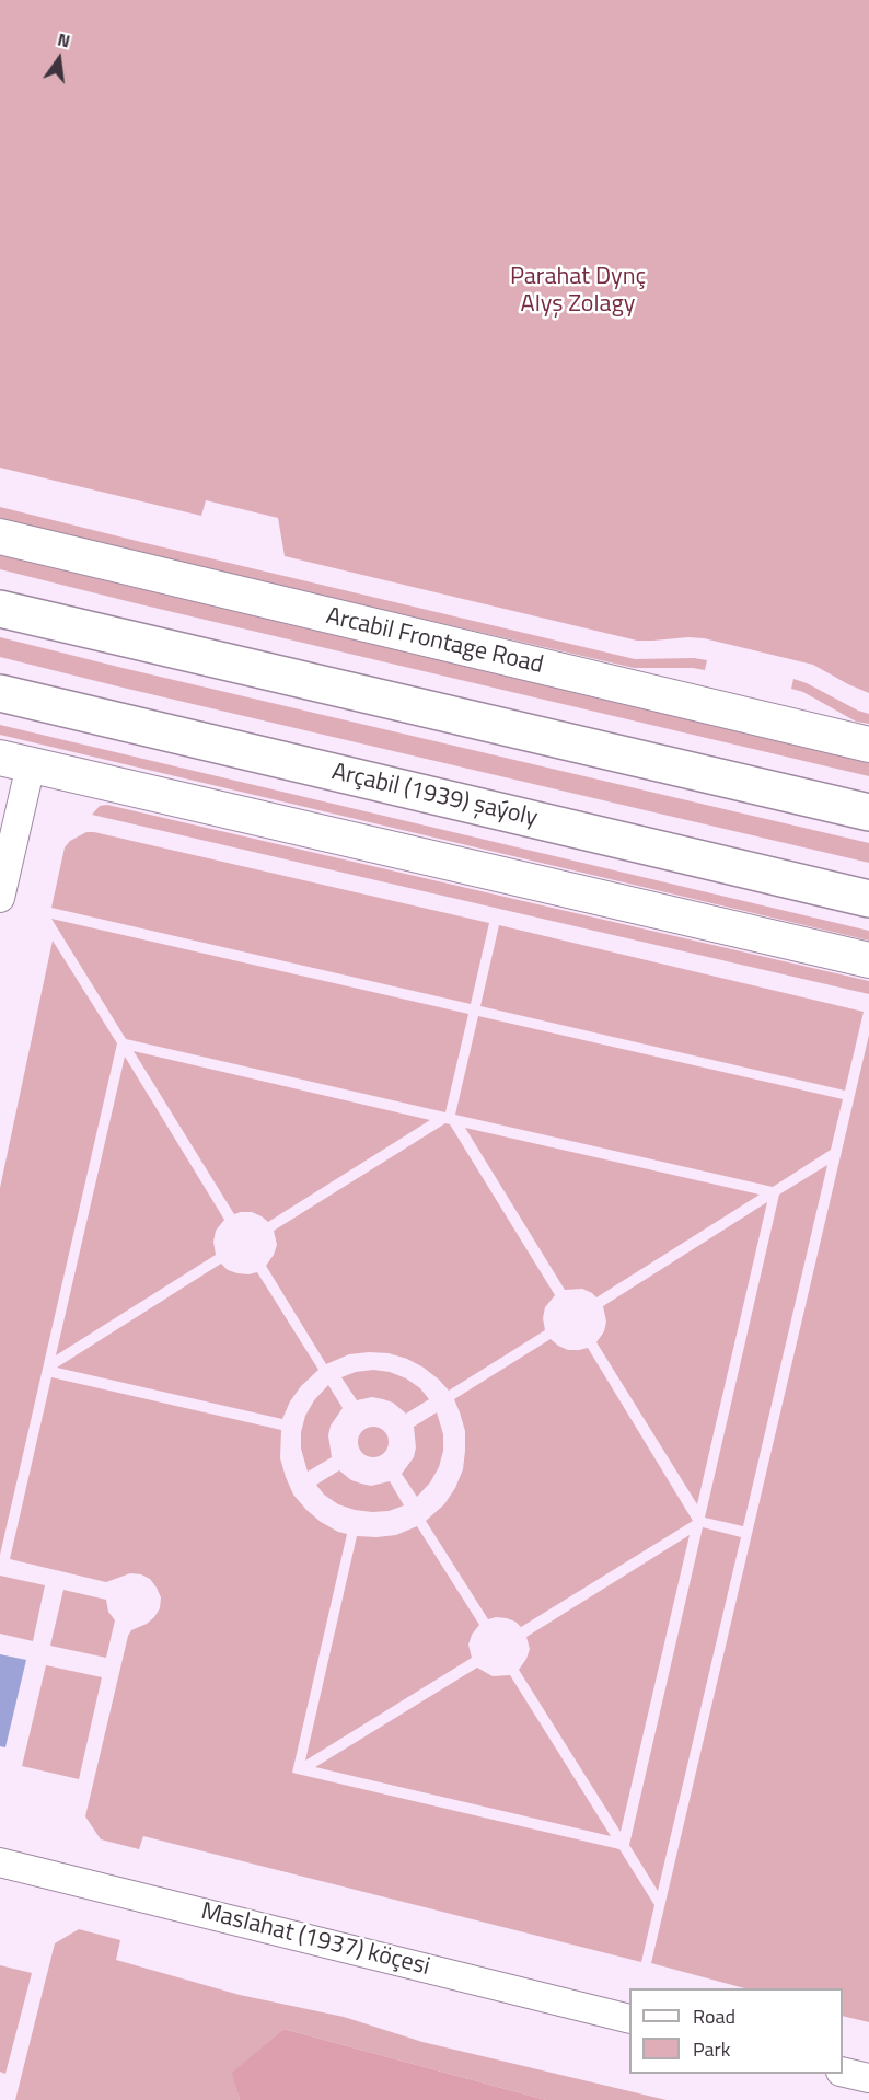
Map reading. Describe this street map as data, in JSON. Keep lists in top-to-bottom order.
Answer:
{
  "streets": {
    "main road": ["Arçabil (1939) şaýoly"],
    "street": ["Arcabil Frontage Road", "Maslahat (1937) köçesi"]
  },
  "parks": ["Parahat Dynç Alyş Zolagy"],
  "legend": ["Road", "Park"],
  "north": "top"
}
